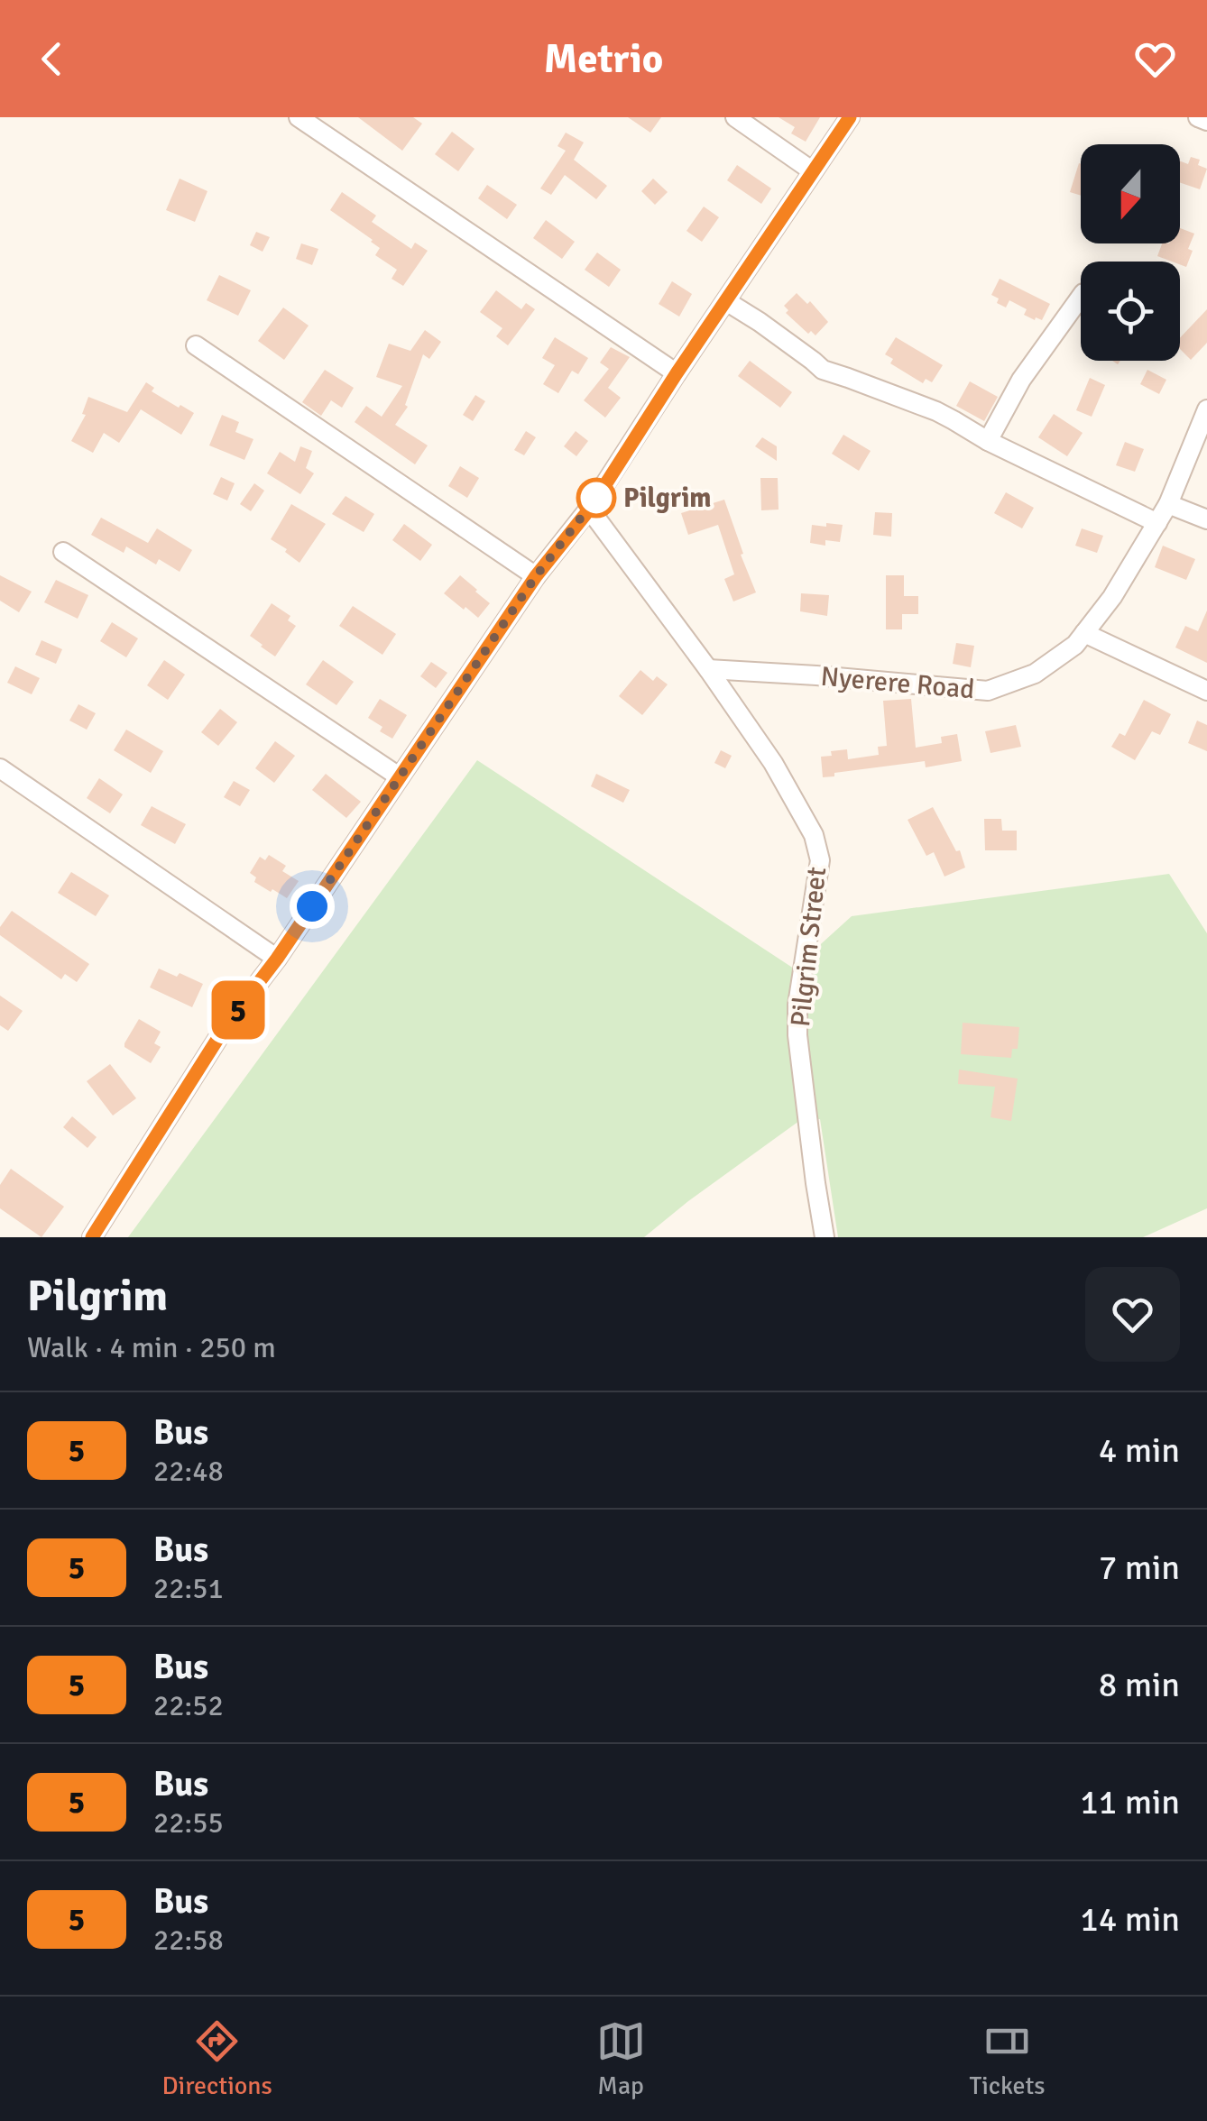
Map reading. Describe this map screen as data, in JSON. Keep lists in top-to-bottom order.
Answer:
{
  "streets": {
    "street": ["Nyerere Road", "Pilgrim Street"]
  },
  "crossings": [
    ["Nyerere Road", "Pilgrim Street"]
  ],
  "places": ["Pilgrim"],
  "lines": ["bus line 5"],
  "north": "bottom",
  "page": {
    "header": "Metrio",
    "on_map": "5",
    "heading": ["Pilgrim", "Walk · 4 min · 250 m"],
    "list": [
      {
        "mark": "5",
        "name": "Bus",
        "note": "22:48",
        "value": "4 min"
      },
      {
        "mark": "5",
        "name": "Bus",
        "note": "22:51",
        "value": "7 min"
      },
      {
        "mark": "5",
        "name": "Bus",
        "note": "22:52",
        "value": "8 min"
      },
      {
        "mark": "5",
        "name": "Bus",
        "note": "22:55",
        "value": "11 min"
      },
      {
        "mark": "5",
        "name": "Bus",
        "note": "22:58",
        "value": "14 min"
      }
    ],
    "tabs": ["Directions", "Map", "Tickets"]
  }
}
